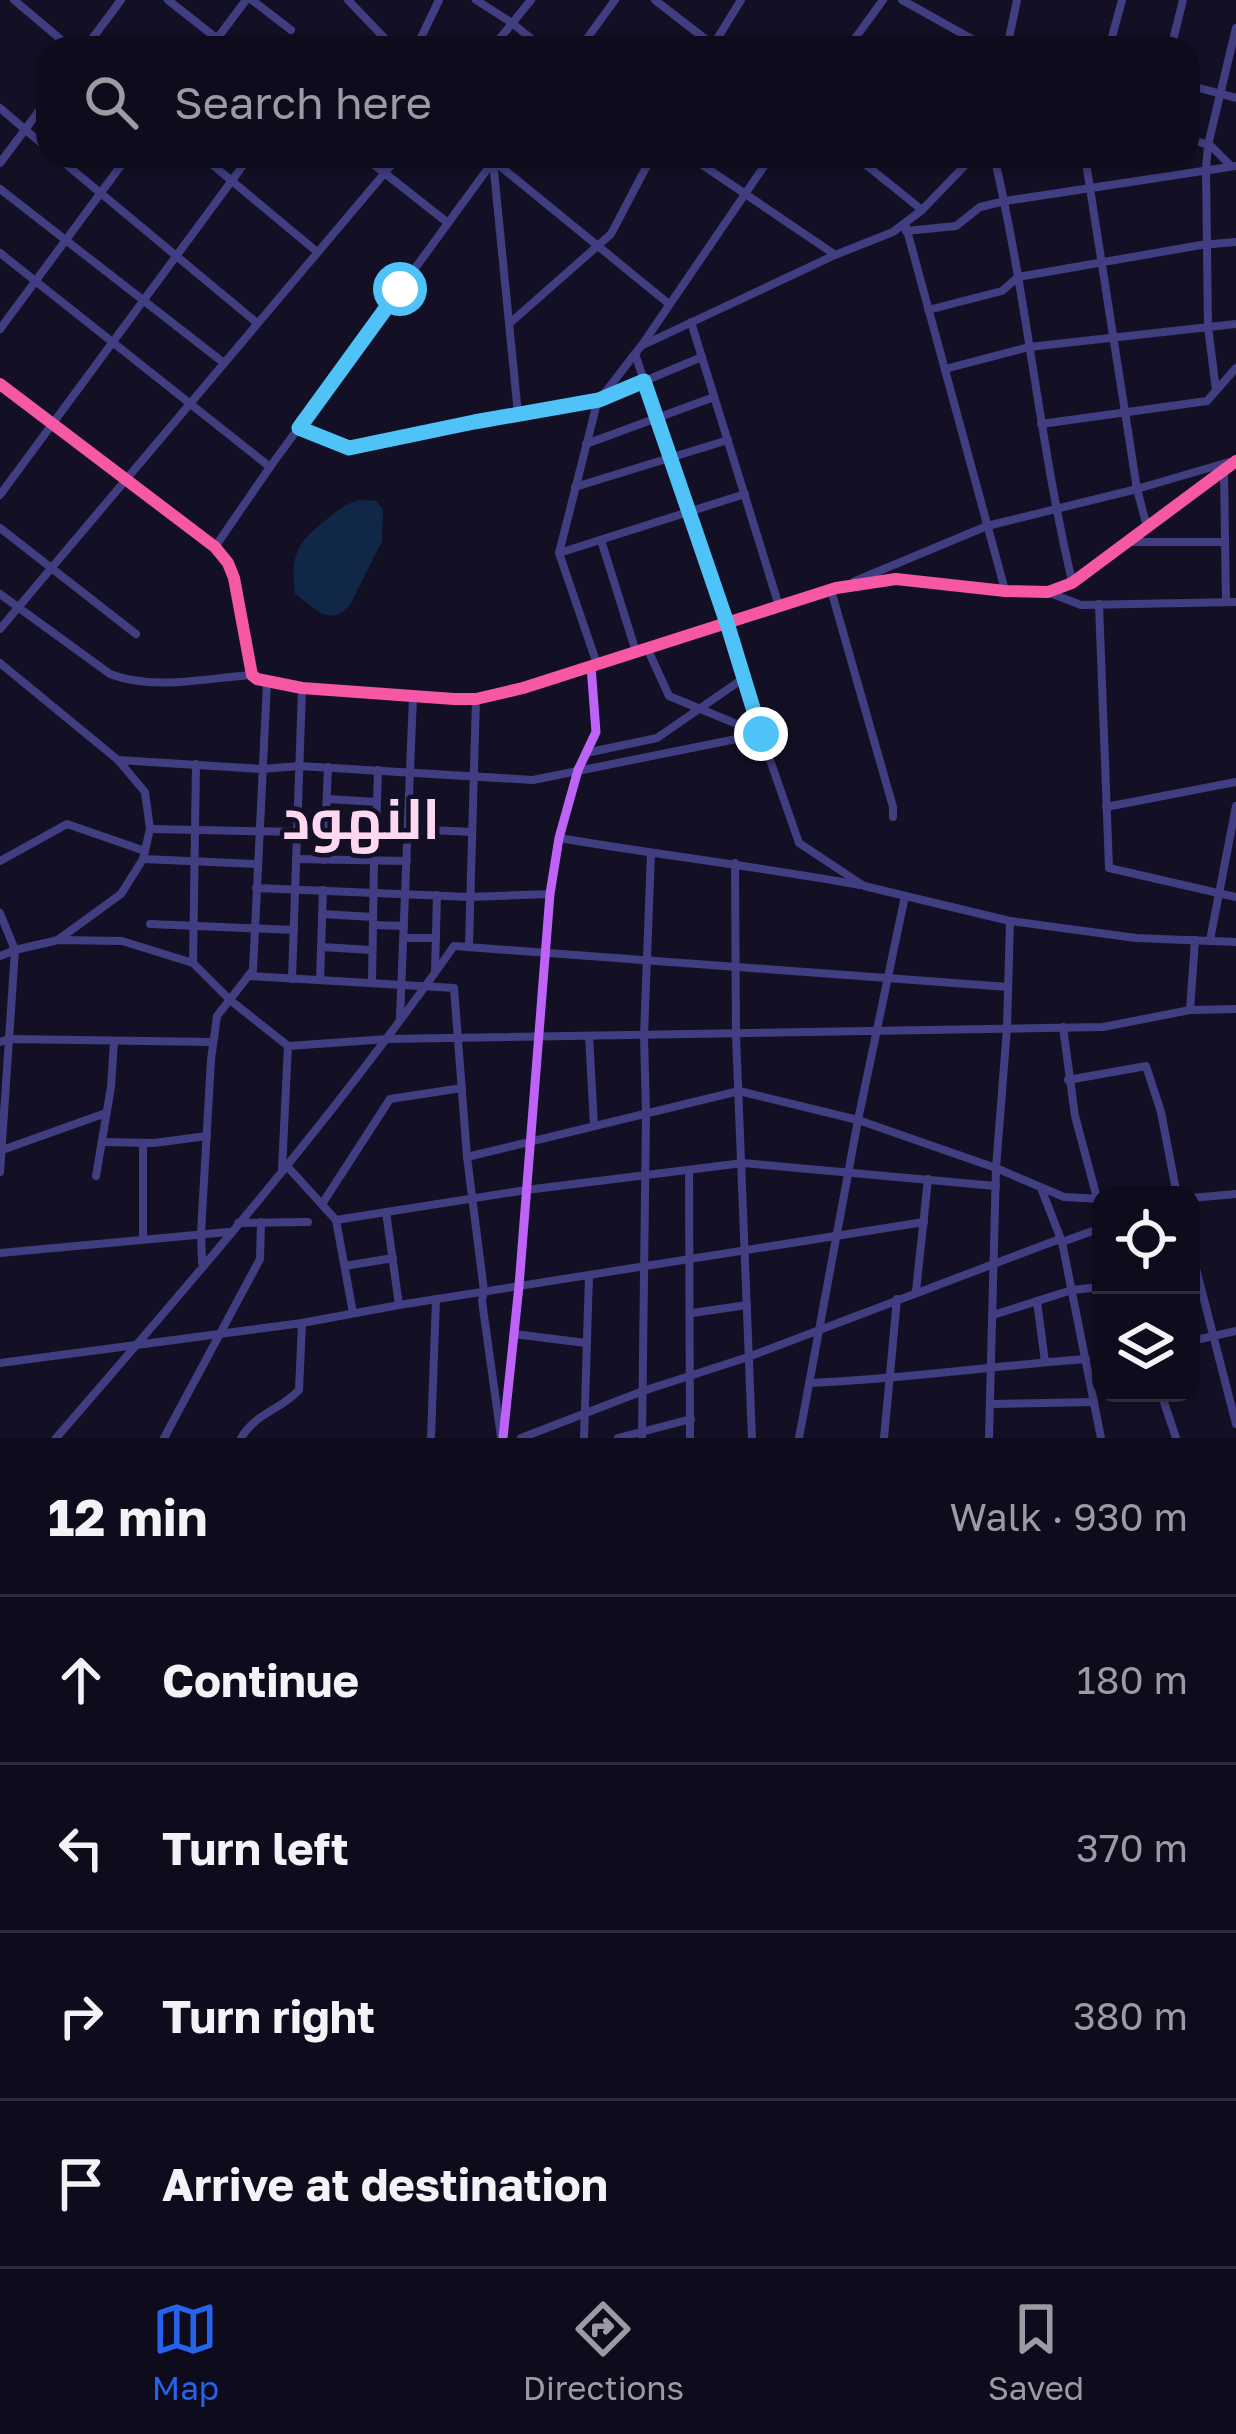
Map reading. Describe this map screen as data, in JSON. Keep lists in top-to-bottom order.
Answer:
{
  "districts": ["النهود"],
  "page": {
    "search": "Search here",
    "heading": ["12 min", "Walk · 930 m"],
    "list": [
      ["Continue", "180 m"],
      ["Turn left", "370 m"],
      ["Turn right", "380 m"],
      "Arrive at destination"
    ],
    "nav": ["Map", "Directions", "Saved"]
  }
}
